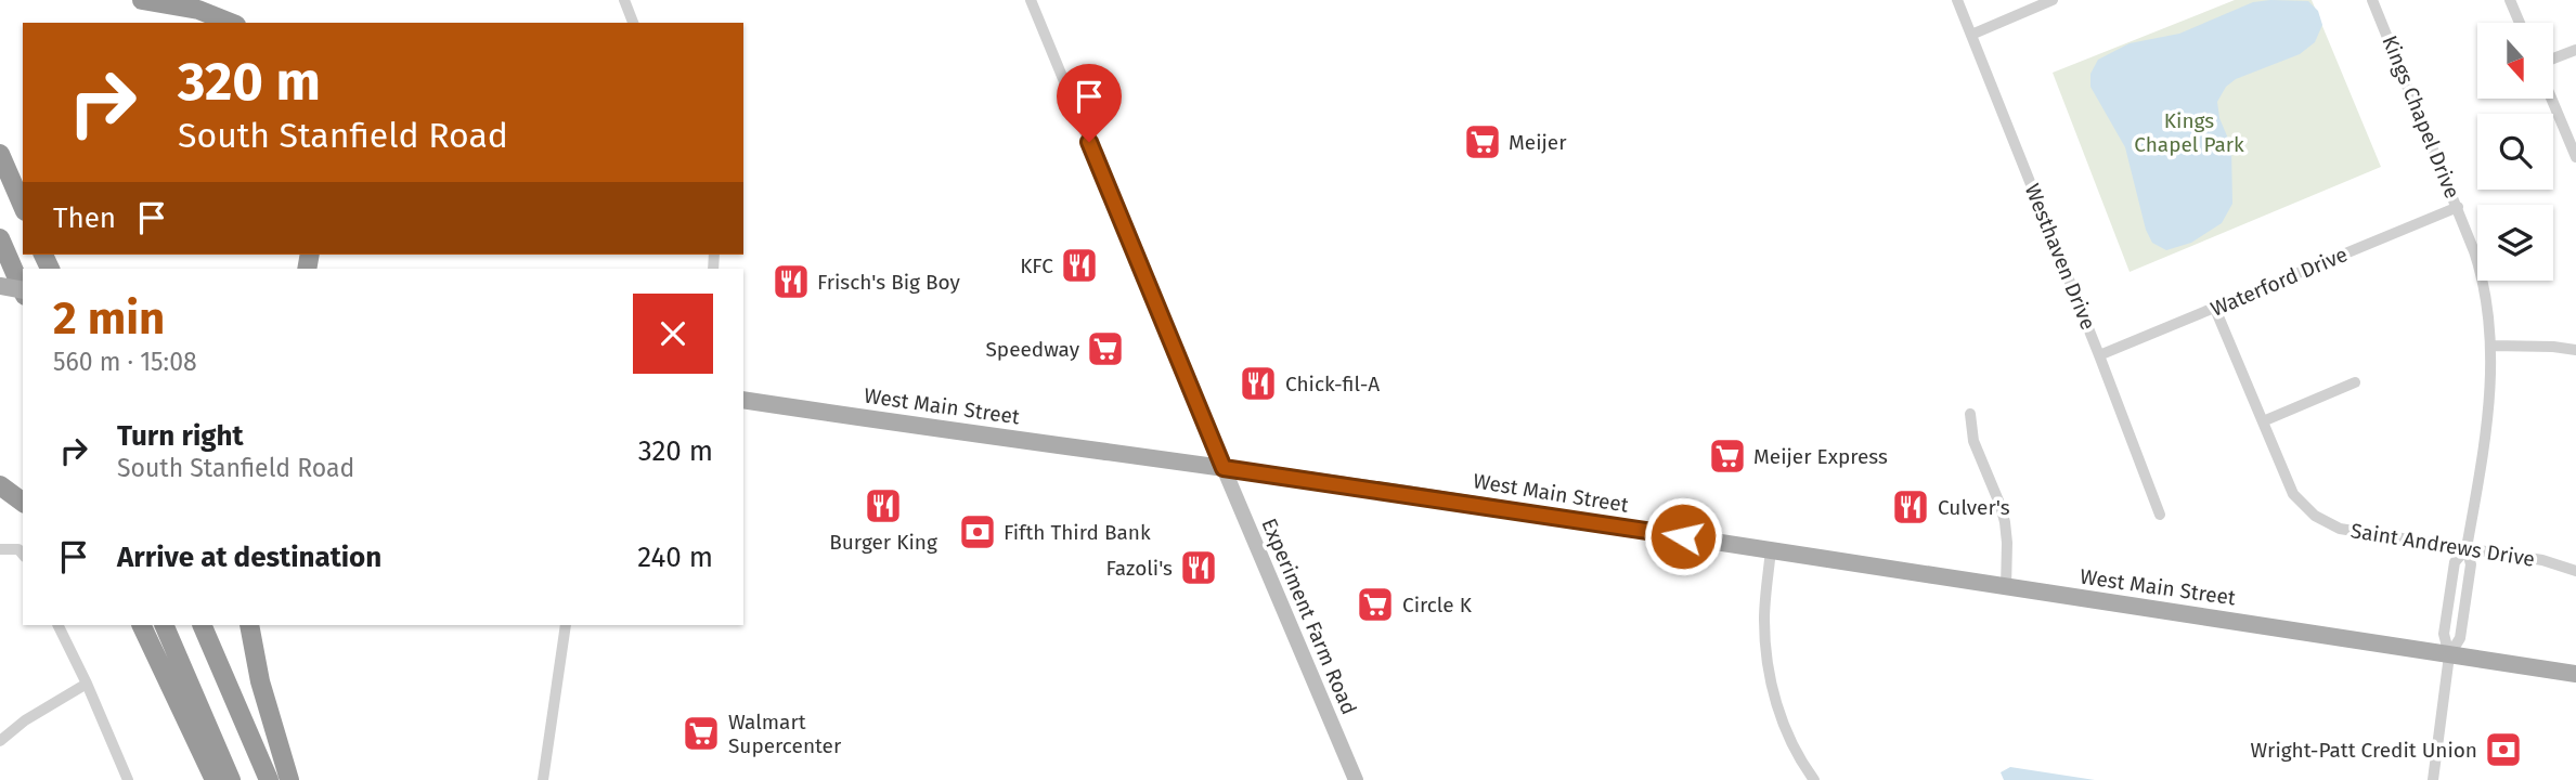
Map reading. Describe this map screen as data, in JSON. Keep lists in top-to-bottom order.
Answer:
{
  "streets": {
    "main road": ["West Main Street"],
    "street": [
      "Kings Chapel Drive",
      "Westhaven Drive",
      "Waterford Drive",
      "Saint Andrews Drive",
      "Experiment Farm Road"
    ]
  },
  "crossings": [
    ["Kings Chapel Drive", "Waterford Drive"],
    ["Kings Chapel Drive", "West Main Street"],
    ["Kings Chapel Drive", "Saint Andrews Drive"],
    ["Westhaven Drive", "Waterford Drive"],
    ["Waterford Drive", "Saint Andrews Drive"],
    ["West Main Street", "Experiment Farm Road"]
  ],
  "parks": ["Kings Chapel Park"],
  "places": {
    "supermarket": [
      "Meijer",
      "Speedway",
      "Meijer Express",
      "Circle K",
      "Walmart Supercenter"
    ],
    "restaurant": [
      "KFC",
      "Frisch's Big Boy",
      "Chick-fil-A",
      "Burger King",
      "Culver's",
      "Fazoli's"
    ],
    "bank": ["Fifth Third Bank", "Wright-Patt Credit Union"]
  },
  "north": "bottom",
  "page": {
    "turn": ["320 m", "South Stanfield Road"],
    "then": "Then",
    "heading": ["2 min", "560 m · 15:08"],
    "list": [
      {
        "name": "Turn right",
        "note": "South Stanfield Road",
        "value": "320 m"
      },
      {
        "name": "Arrive at destination",
        "value": "240 m"
      }
    ]
  }
}
